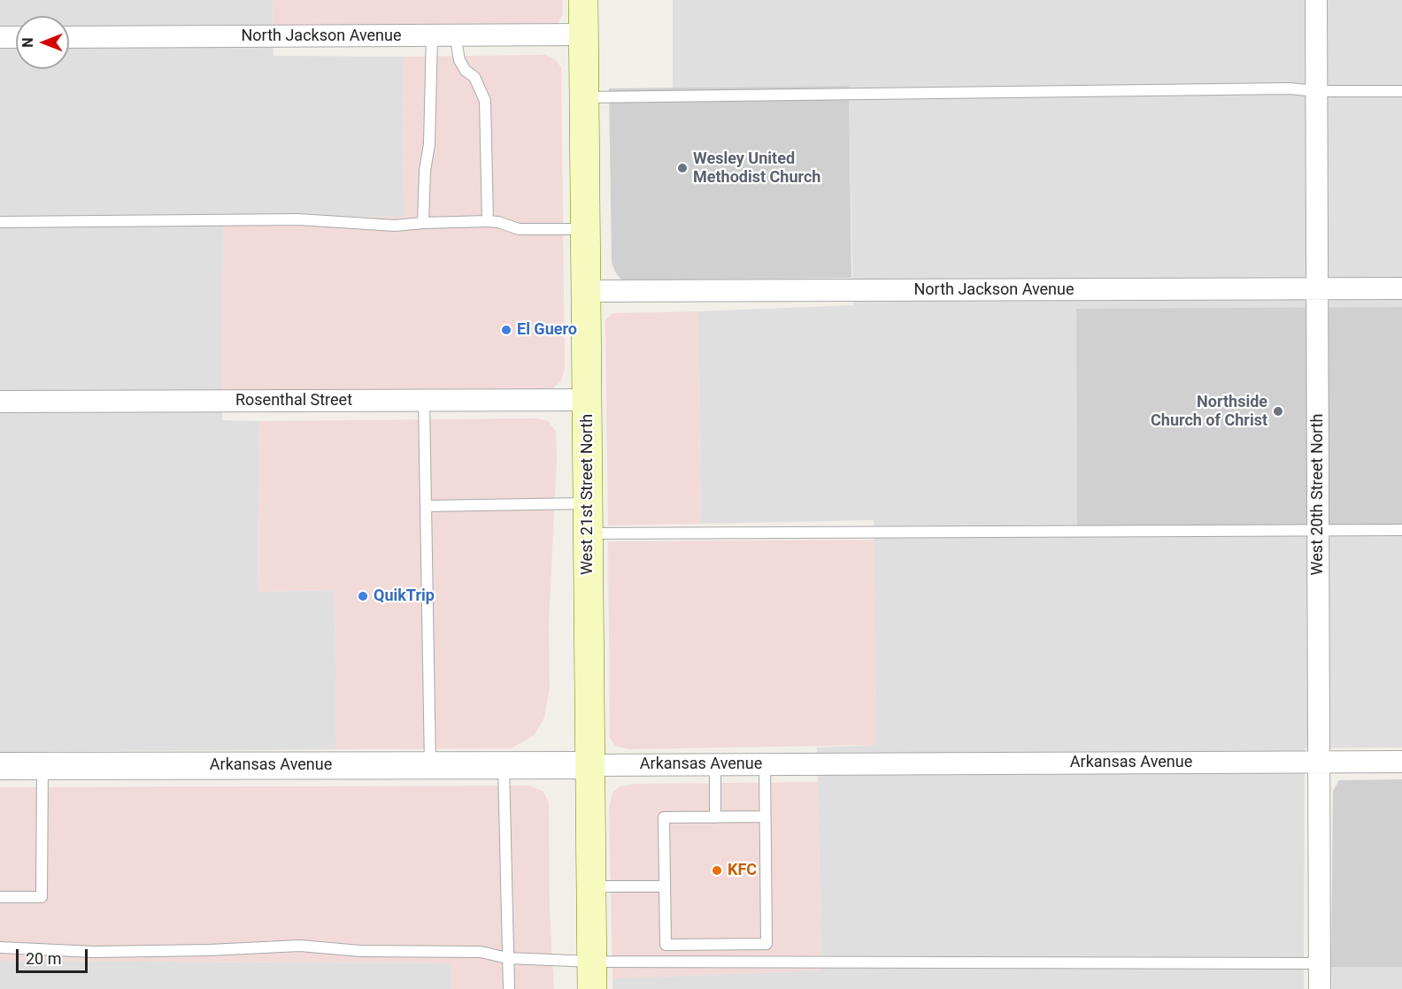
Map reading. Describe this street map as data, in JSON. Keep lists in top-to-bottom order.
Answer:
{
  "streets": {
    "main road": ["West 21st Street North"],
    "street": [
      "North Jackson Avenue",
      "Rosenthal Street",
      "West 20th Street North",
      "Arkansas Avenue"
    ]
  },
  "crossings": [
    ["North Jackson Avenue", "West 21st Street North"],
    ["North Jackson Avenue", "West 20th Street North"],
    ["Rosenthal Street", "West 21st Street North"],
    ["West 21st Street North", "Arkansas Avenue"],
    ["West 20th Street North", "Arkansas Avenue"]
  ],
  "places": [
    "Wesley United Methodist Church",
    "El Guero",
    "Northside Church of Christ",
    "QuikTrip",
    "KFC"
  ],
  "scale_bar": "20 m",
  "north": "left"
}
